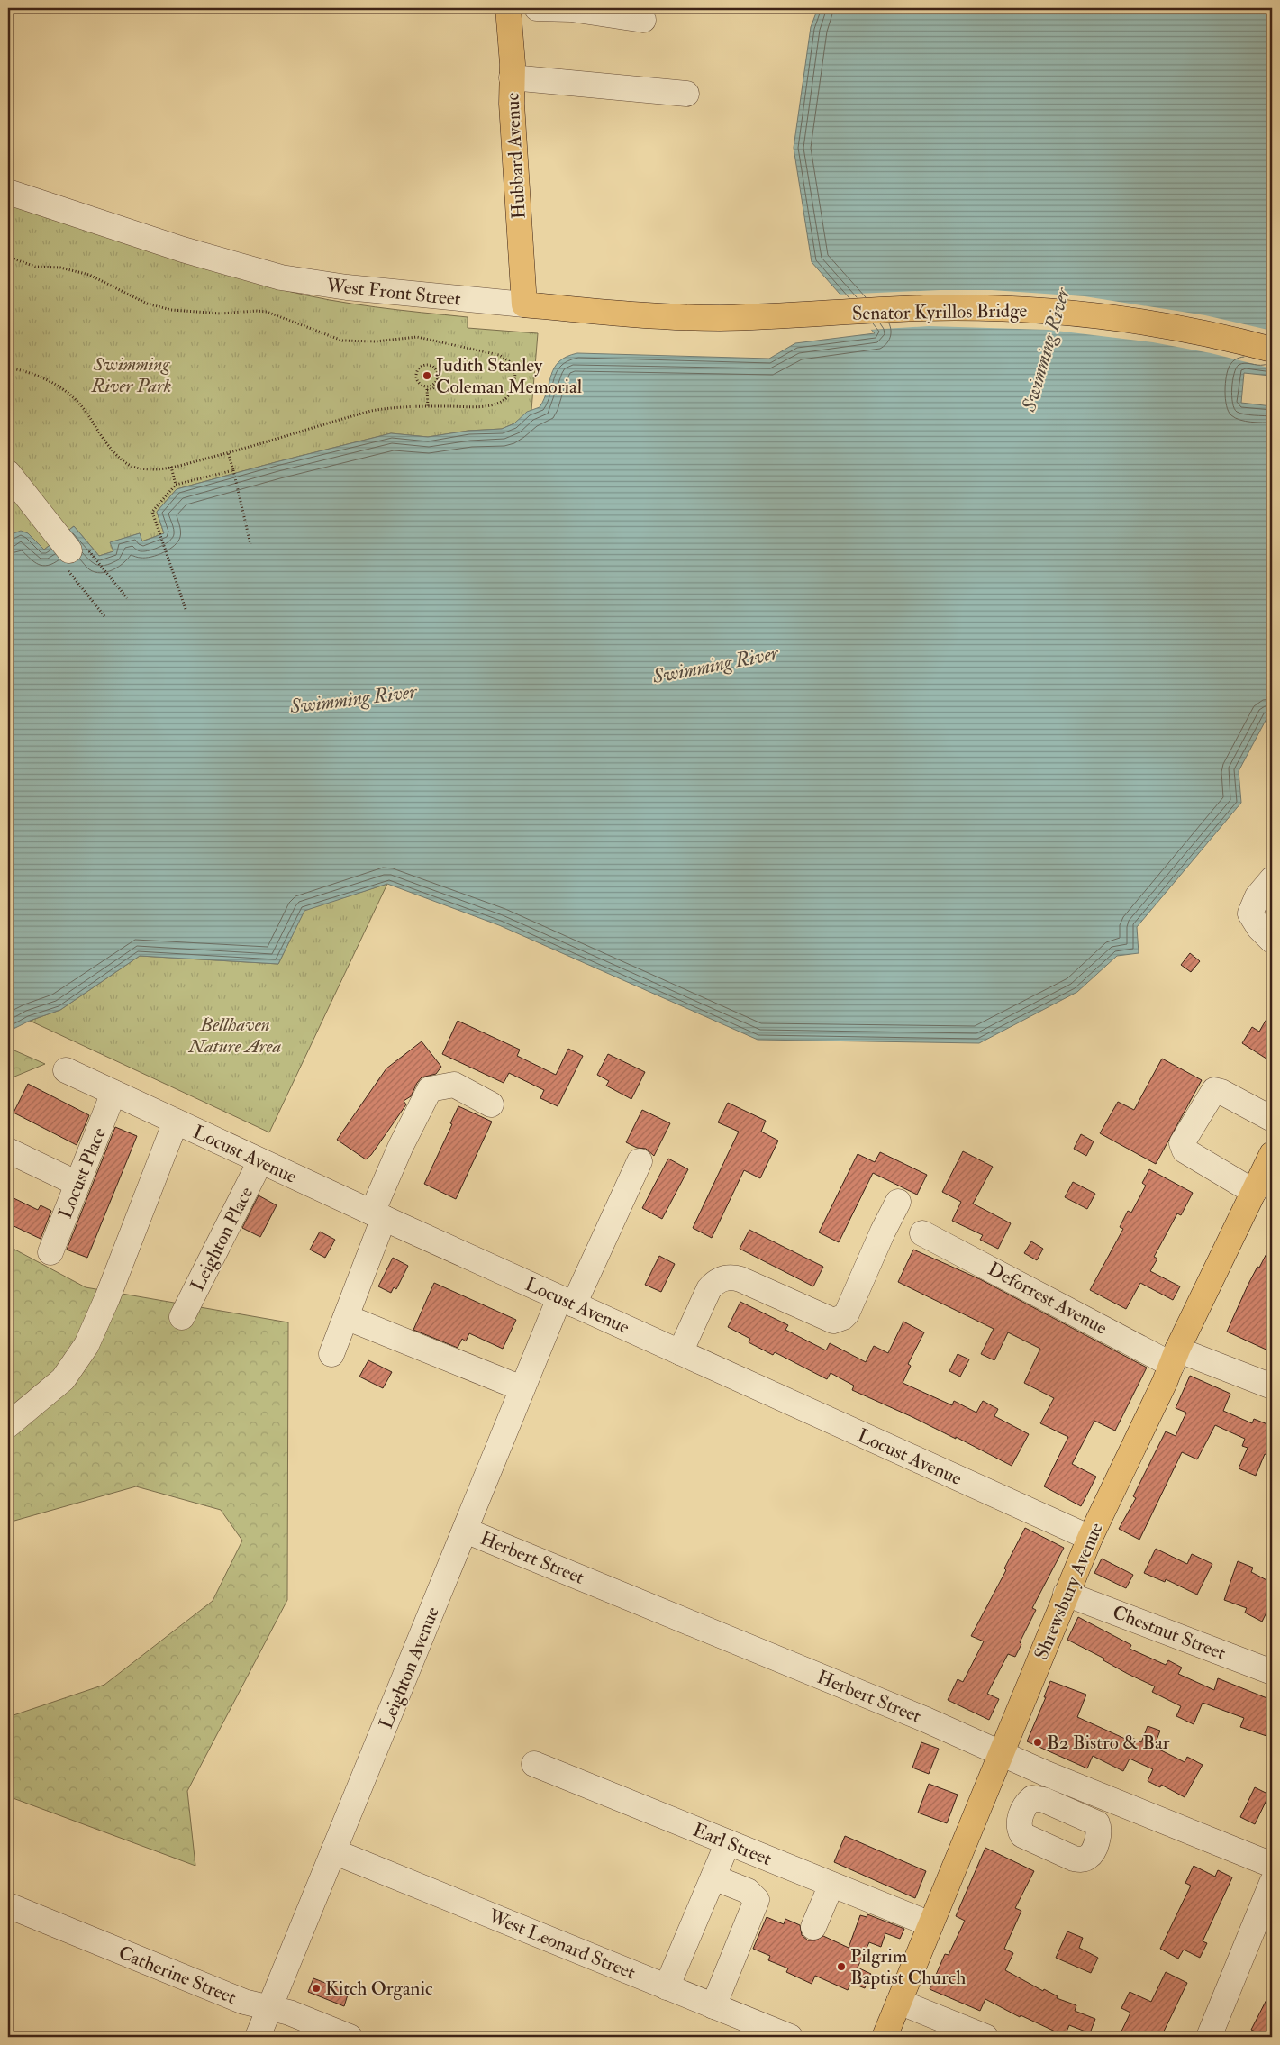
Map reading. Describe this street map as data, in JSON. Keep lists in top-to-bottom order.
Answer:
{
  "streets": {
    "main road": [
      "Hubbard Avenue",
      "West Front Street",
      "Senator Kyrillos Bridge",
      "Shrewsbury Avenue"
    ],
    "street": [
      "Locust Avenue",
      "Locust Place",
      "Leighton Place",
      "Deforrest Avenue",
      "Herbert Street",
      "Chestnut Street",
      "Leighton Avenue",
      "Earl Street",
      "West Leonard Street",
      "Catherine Street"
    ]
  },
  "crossings": [
    ["Hubbard Avenue", "West Front Street"],
    ["West Front Street", "Senator Kyrillos Bridge"],
    ["Locust Avenue", "Locust Place"],
    ["Locust Avenue", "Leighton Place"],
    ["Locust Avenue", "Shrewsbury Avenue"],
    ["Locust Avenue", "Leighton Avenue"],
    ["Deforrest Avenue", "Shrewsbury Avenue"],
    ["Herbert Street", "Shrewsbury Avenue"],
    ["Herbert Street", "Leighton Avenue"],
    ["Shrewsbury Avenue", "Chestnut Street"],
    ["Shrewsbury Avenue", "Earl Street"],
    ["Leighton Avenue", "West Leonard Street"],
    ["Leighton Avenue", "Catherine Street"]
  ],
  "water": ["Swimming River"],
  "parks": ["Swimming River Park", "Bellhaven Nature Area"],
  "places": [
    "Judith Stanley Coleman Memorial",
    "B2 Bistro & Bar",
    "Pilgrim Baptist Church",
    "Kitch Organic"
  ]
}
